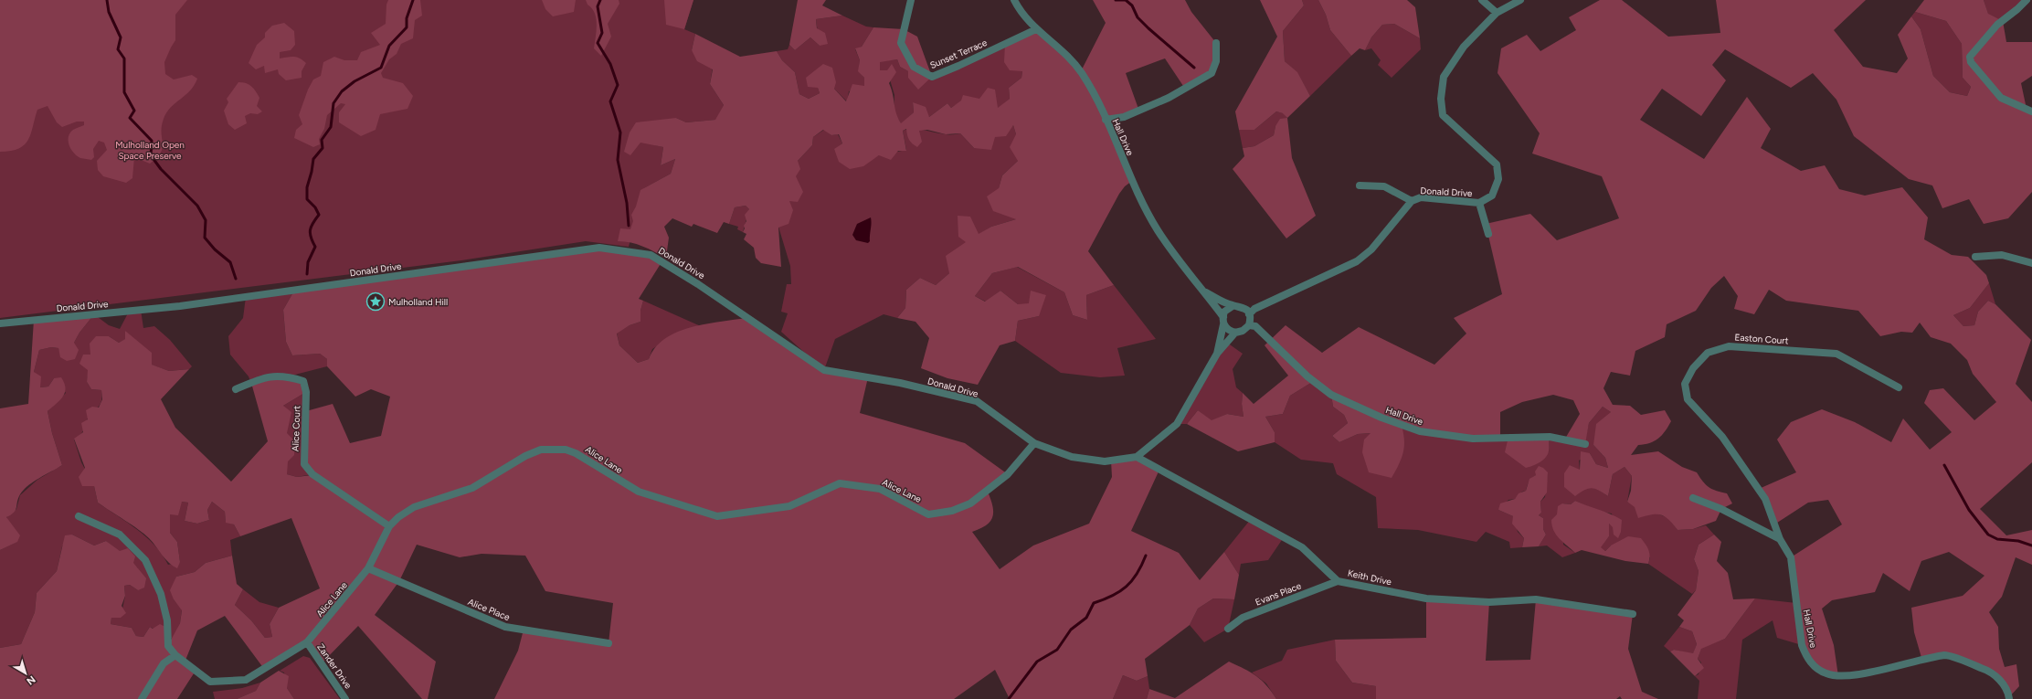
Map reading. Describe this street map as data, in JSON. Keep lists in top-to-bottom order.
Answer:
{
  "streets": {
    "street": [
      "Sunset Terrace",
      "Hall Drive",
      "Donald Drive",
      "Easton Court",
      "Alice Court",
      "Alice Lane",
      "Keith Drive",
      "Evans Place",
      "Alice Place",
      "Zander Drive"
    ]
  },
  "crossings": [
    ["Sunset Terrace", "Hall Drive"],
    ["Hall Drive", "Donald Drive"],
    ["Hall Drive", "Easton Court"],
    ["Donald Drive", "Alice Lane"],
    ["Donald Drive", "Keith Drive"],
    ["Alice Court", "Alice Lane"],
    ["Alice Lane", "Alice Place"],
    ["Alice Lane", "Zander Drive"],
    ["Keith Drive", "Evans Place"]
  ],
  "parks": ["Mulholland Open Space Preserve"],
  "places": {
    "place": ["Mulholland Hill"]
  },
  "north": "bottom right"
}
